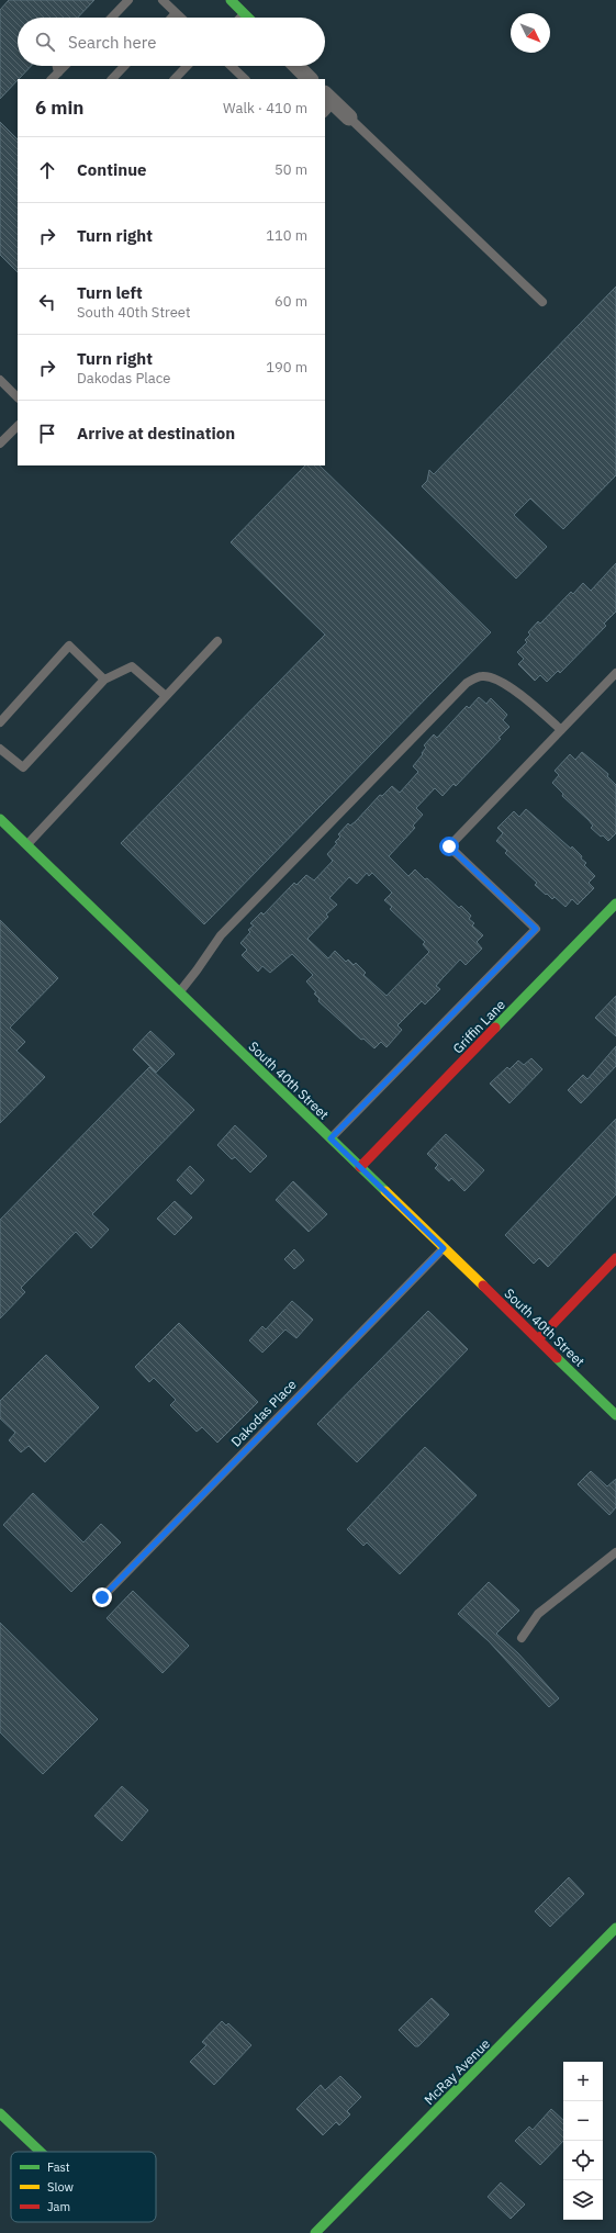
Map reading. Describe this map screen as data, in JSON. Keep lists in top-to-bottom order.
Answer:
{
  "streets": {
    "street": ["Griffin Lane", "South 40th Street", "McRay Avenue"],
    "lane": ["Dakodas Place"]
  },
  "crossings": [
    ["Griffin Lane", "South 40th Street"],
    ["South 40th Street", "Dakodas Place"]
  ],
  "legend": ["Fast", "Slow", "Jam"],
  "north": "bottom right",
  "page": {
    "search": "Search here",
    "heading": ["6 min", "Walk · 410 m"],
    "list": [
      ["Continue", "50 m"],
      ["Turn right", "110 m"],
      ["Turn left", "South 40th Street", "60 m"],
      ["Turn right", "Dakodas Place", "190 m"],
      "Arrive at destination"
    ],
    "map_buttons": ["+", "−"]
  }
}
